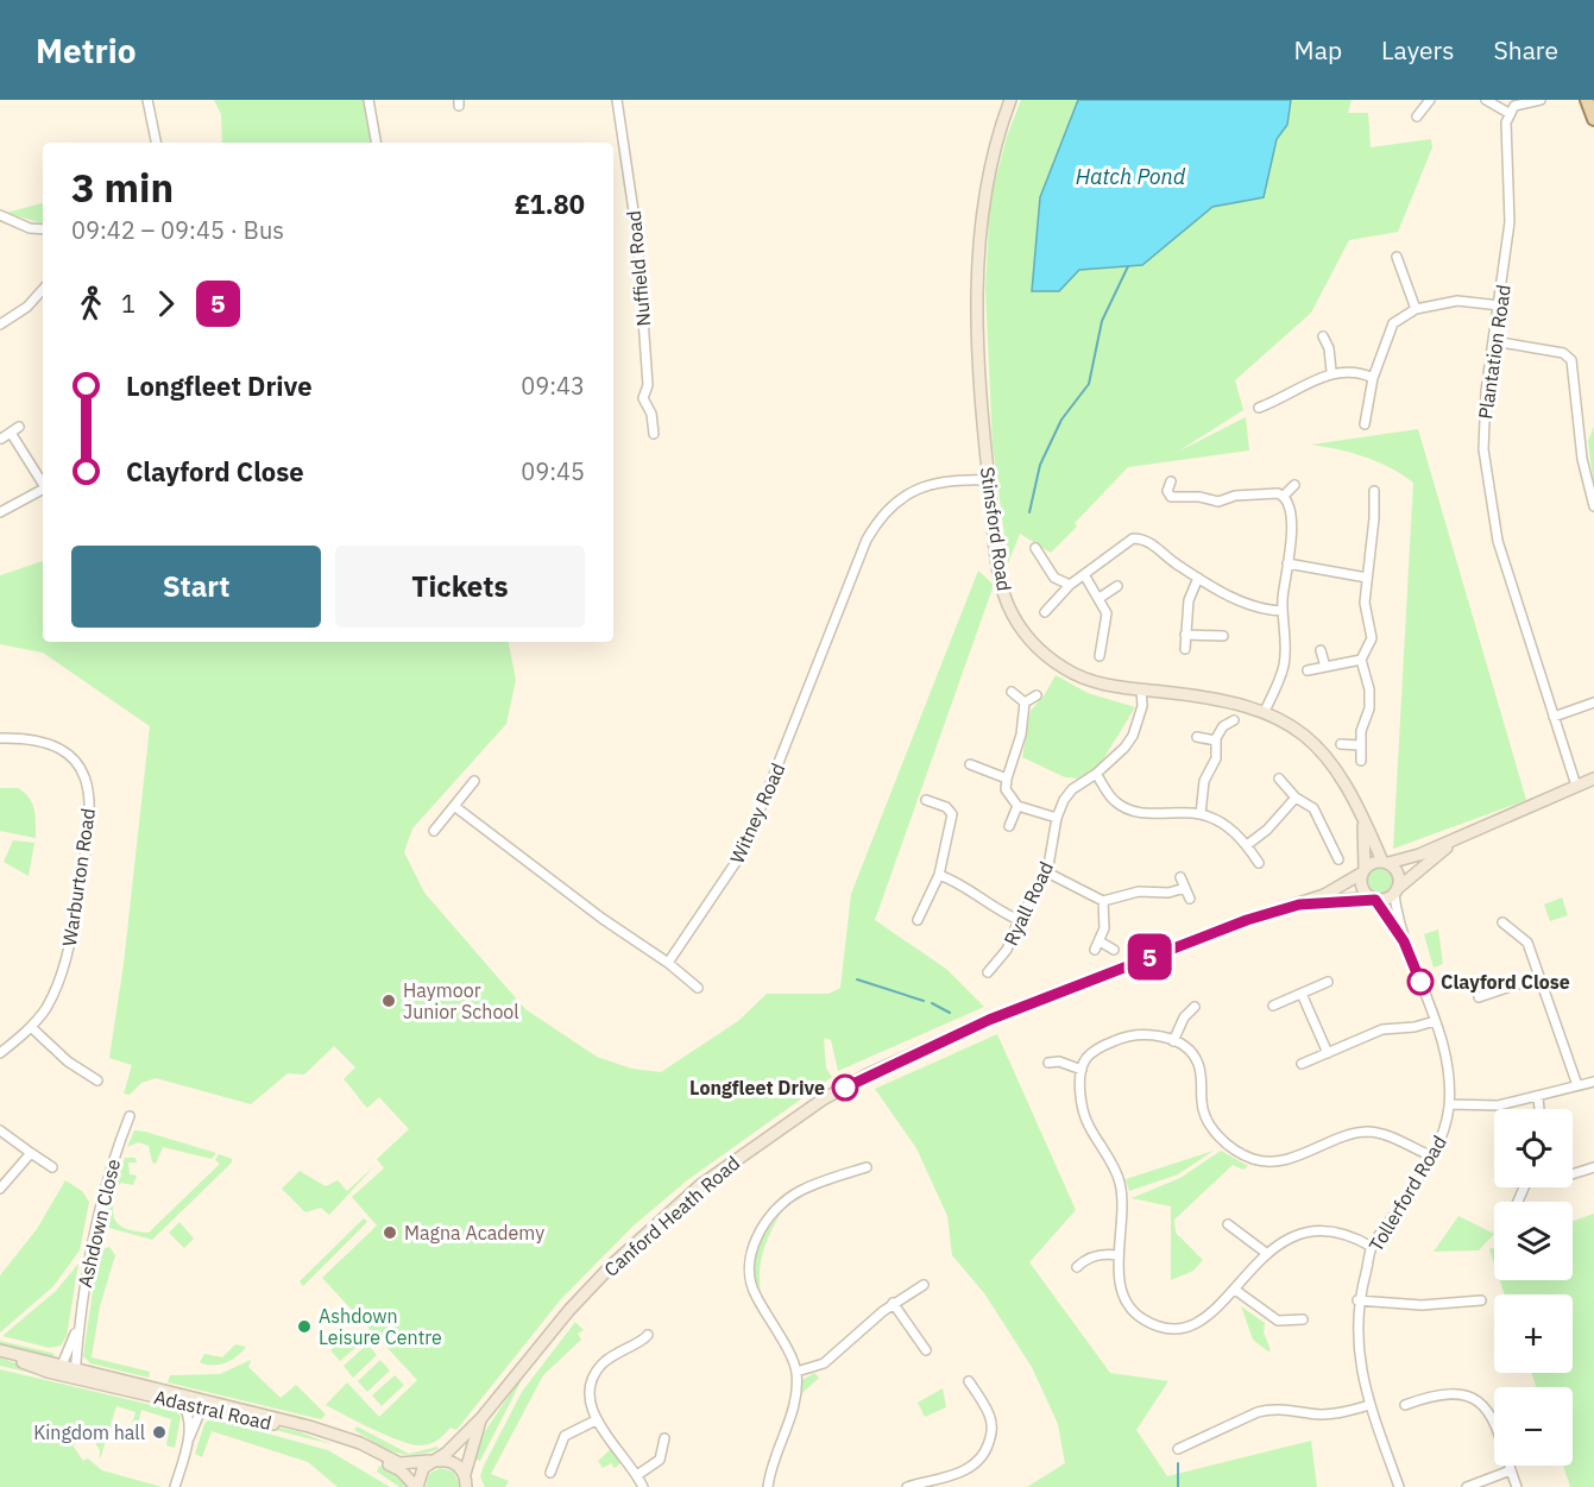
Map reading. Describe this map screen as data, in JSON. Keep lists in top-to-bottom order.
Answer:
{
  "streets": {
    "street": [
      "Nuffield Road",
      "Plantation Road",
      "Stinsford Road",
      "Witney Road",
      "Warburton Road",
      "Ryall Road",
      "Tollerford Road",
      "Canford Heath Road",
      "Ashdown Close",
      "Adastral Road"
    ]
  },
  "crossings": [
    ["Stinsford Road", "Witney Road"],
    ["Stinsford Road", "Ryall Road"],
    ["Stinsford Road", "Tollerford Road"],
    ["Stinsford Road", "Canford Heath Road"],
    ["Tollerford Road", "Canford Heath Road"]
  ],
  "water": ["Hatch Pond"],
  "places": [
    "Clayford Close",
    "Haymoor Junior School",
    "Longfleet Drive",
    "Magna Academy",
    "Ashdown Leisure Centre",
    "Kingdom hall"
  ],
  "lines": ["bus line 5"],
  "page": {
    "header": "Metrio",
    "nav": ["Map", "Layers", "Share"],
    "on_map": "5",
    "heading": ["3 min", "09:42 – 09:45 · Bus", "£1.80"],
    "legs": ["1", "5"],
    "list": [
      {
        "name": "Longfleet Drive",
        "value": "09:43"
      },
      {
        "name": "Clayford Close",
        "value": "09:45"
      }
    ],
    "buttons": ["Start", "Tickets"],
    "map_buttons": ["+", "−"]
  }
}
